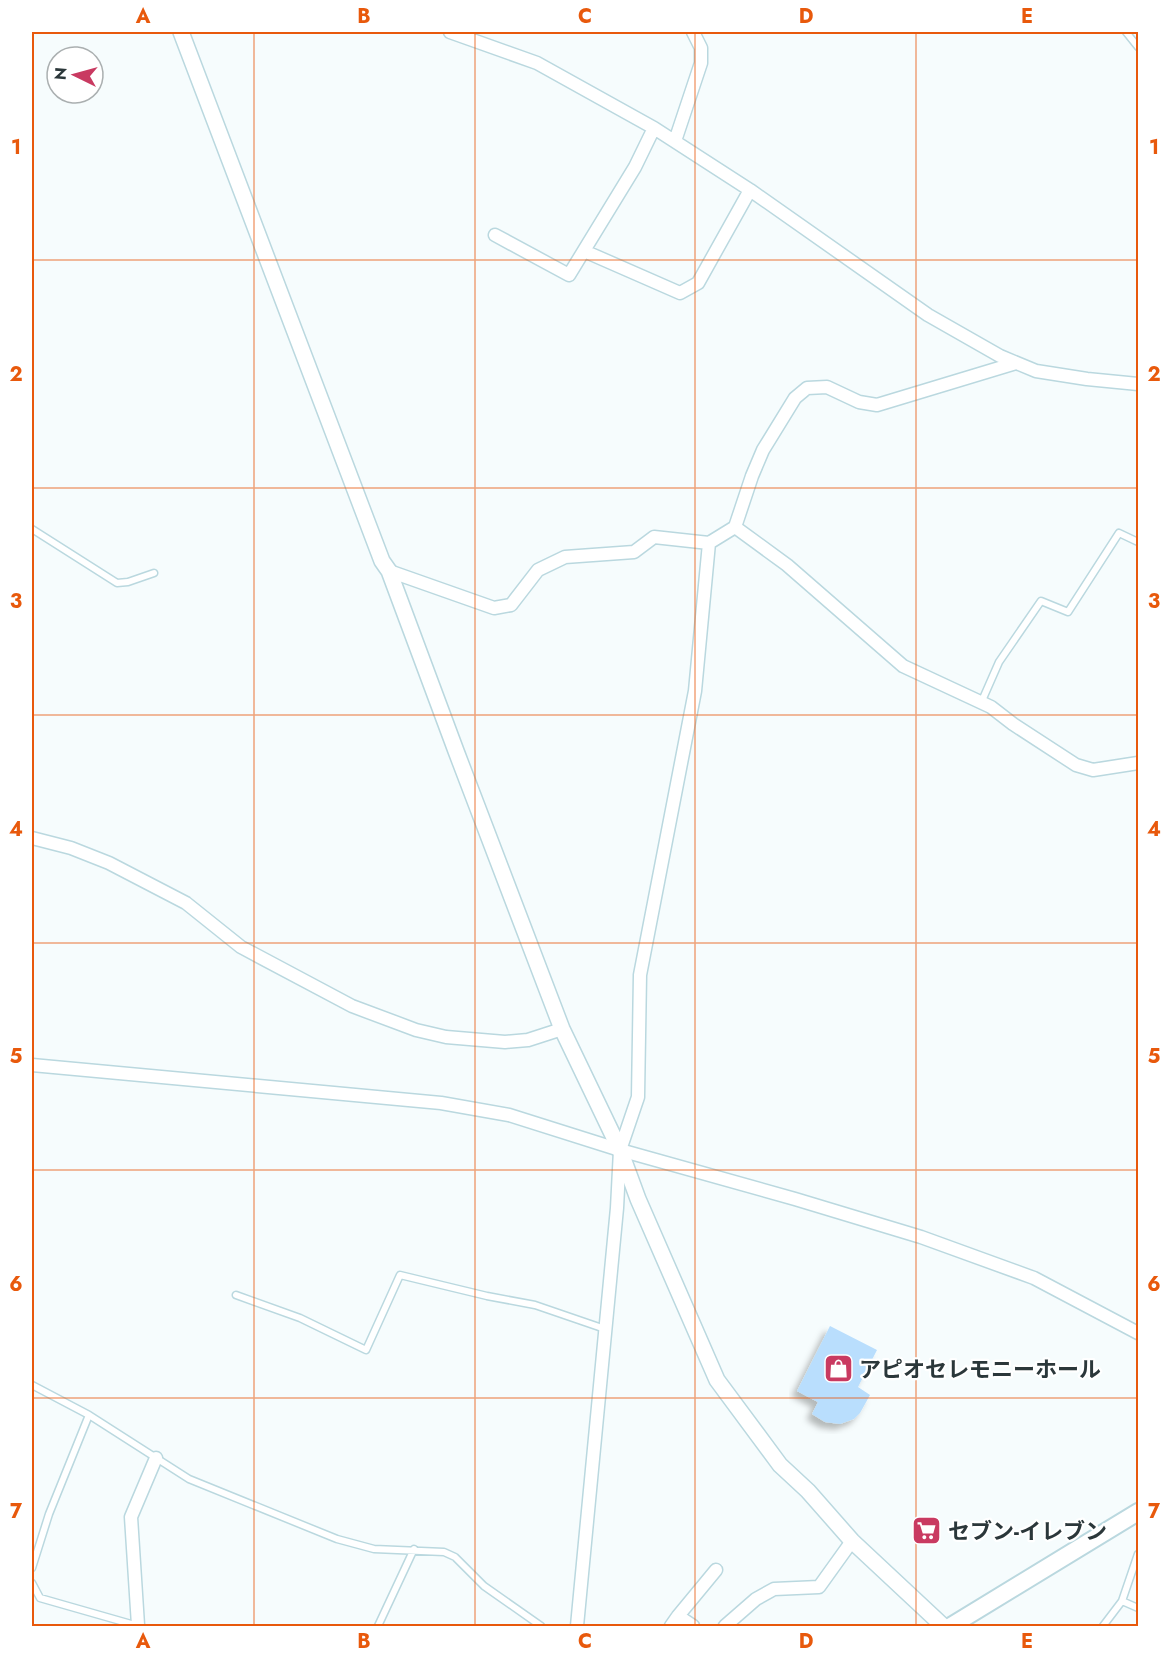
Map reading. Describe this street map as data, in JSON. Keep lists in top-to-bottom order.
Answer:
{
  "places": {
    "shop": ["アピオセレモニーホール"],
    "supermarket": ["セブン-イレブン"]
  },
  "north": "left",
  "grid": {
    "columns": [
      "A",
      "B",
      "C",
      "D",
      "E"
    ],
    "rows": [
      "1",
      "2",
      "3",
      "4",
      "5",
      "6",
      "7"
    ]
  }
}
